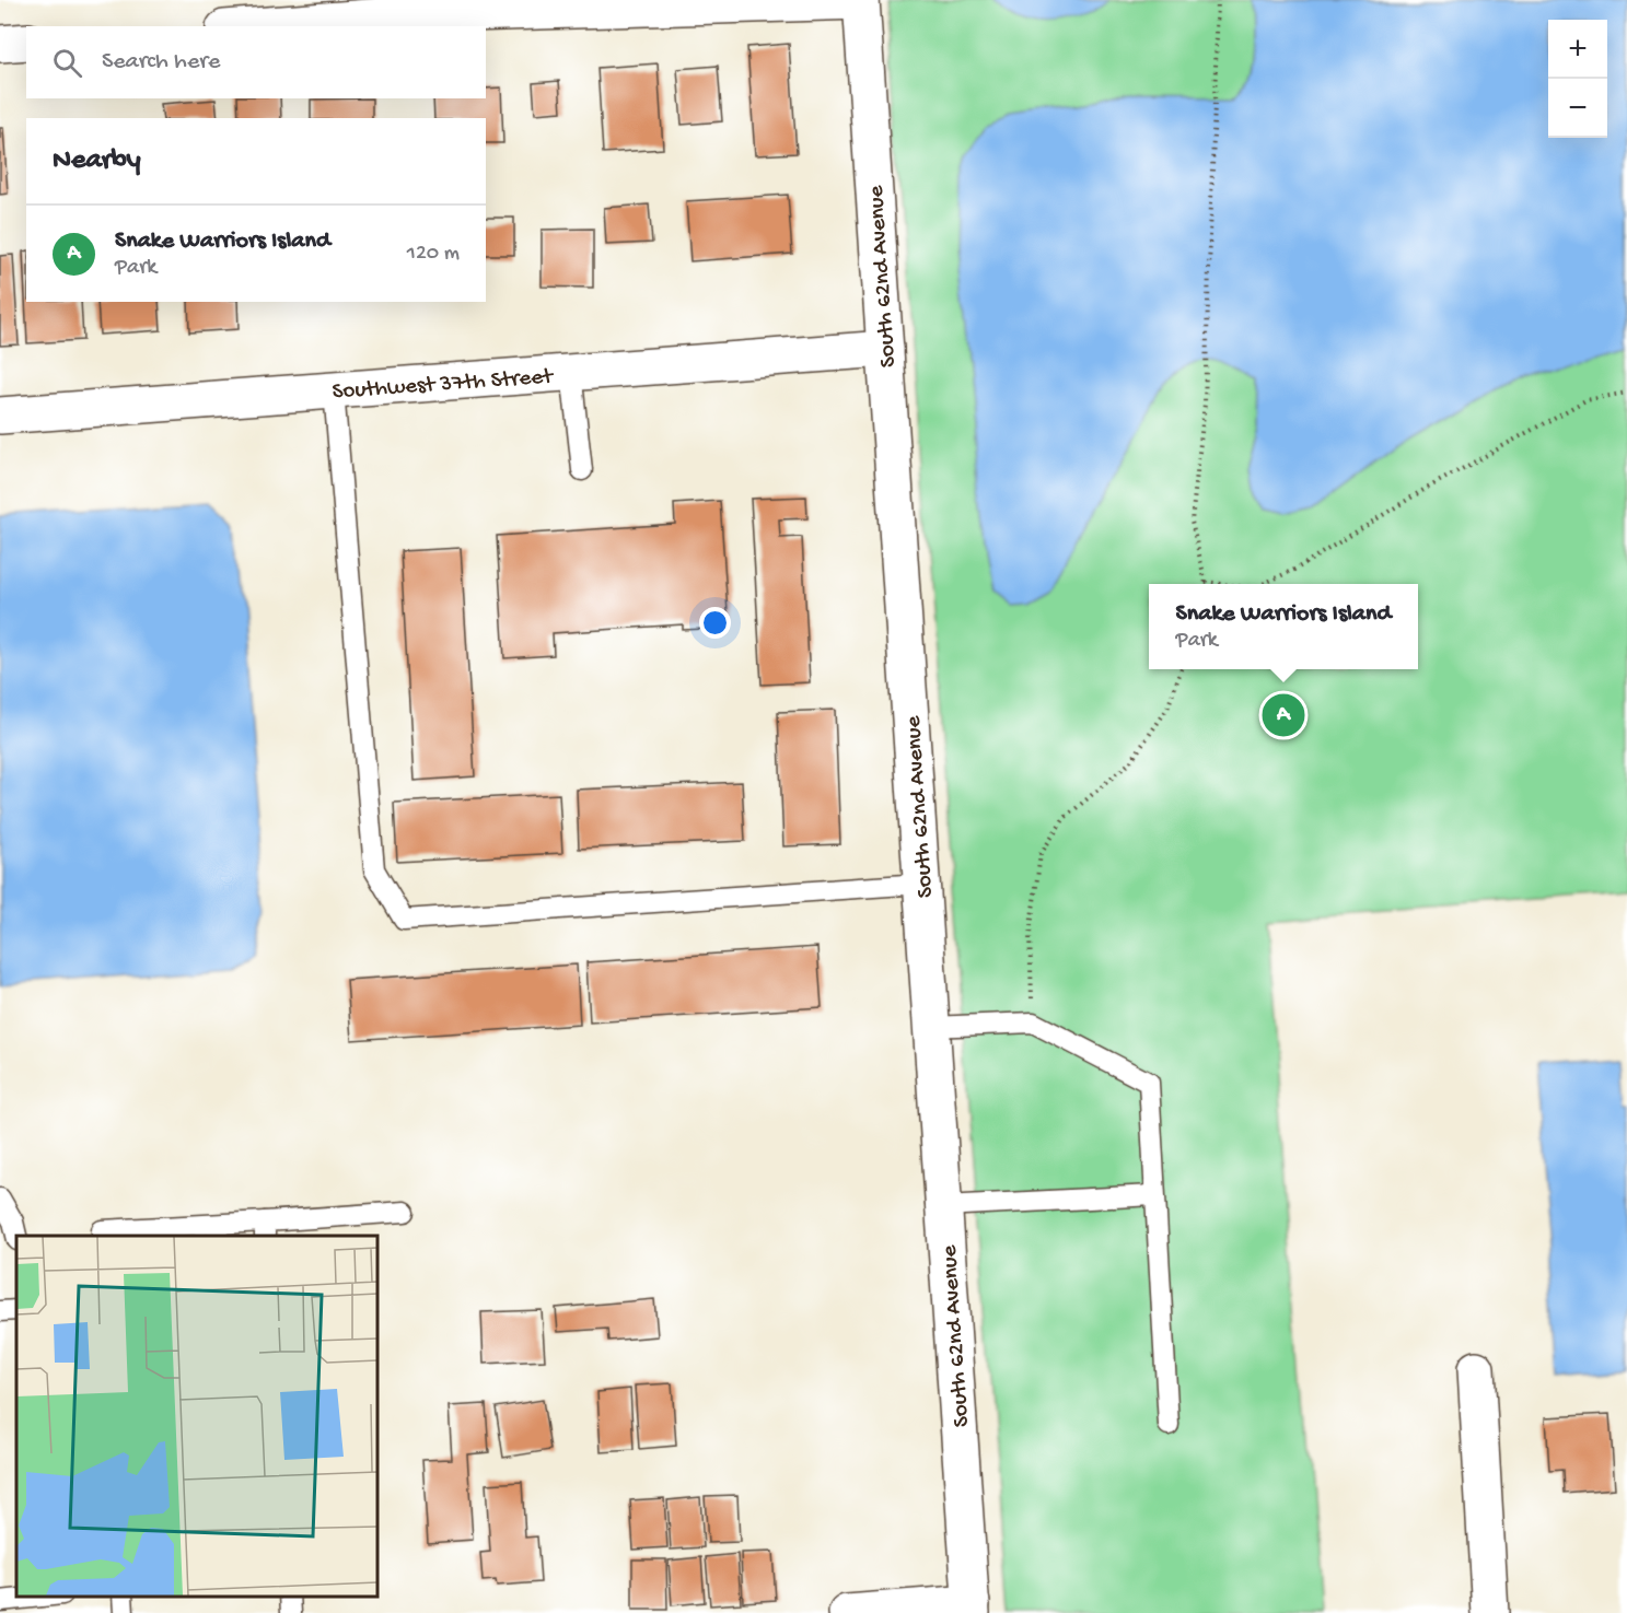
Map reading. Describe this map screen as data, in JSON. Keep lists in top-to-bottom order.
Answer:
{
  "streets": {
    "street": ["South 62nd Avenue", "Southwest 37th Street"]
  },
  "crossings": [
    ["South 62nd Avenue", "Southwest 37th Street"]
  ],
  "page": {
    "map_buttons": ["+", "−"],
    "search": "Search here",
    "heading": "Nearby",
    "list": [
      {
        "mark": "A",
        "name": "Snake Warriors Island",
        "note": "Park",
        "value": "120 m"
      }
    ],
    "popup": ["Snake Warriors Island", "Park"],
    "pins": "A"
  }
}
